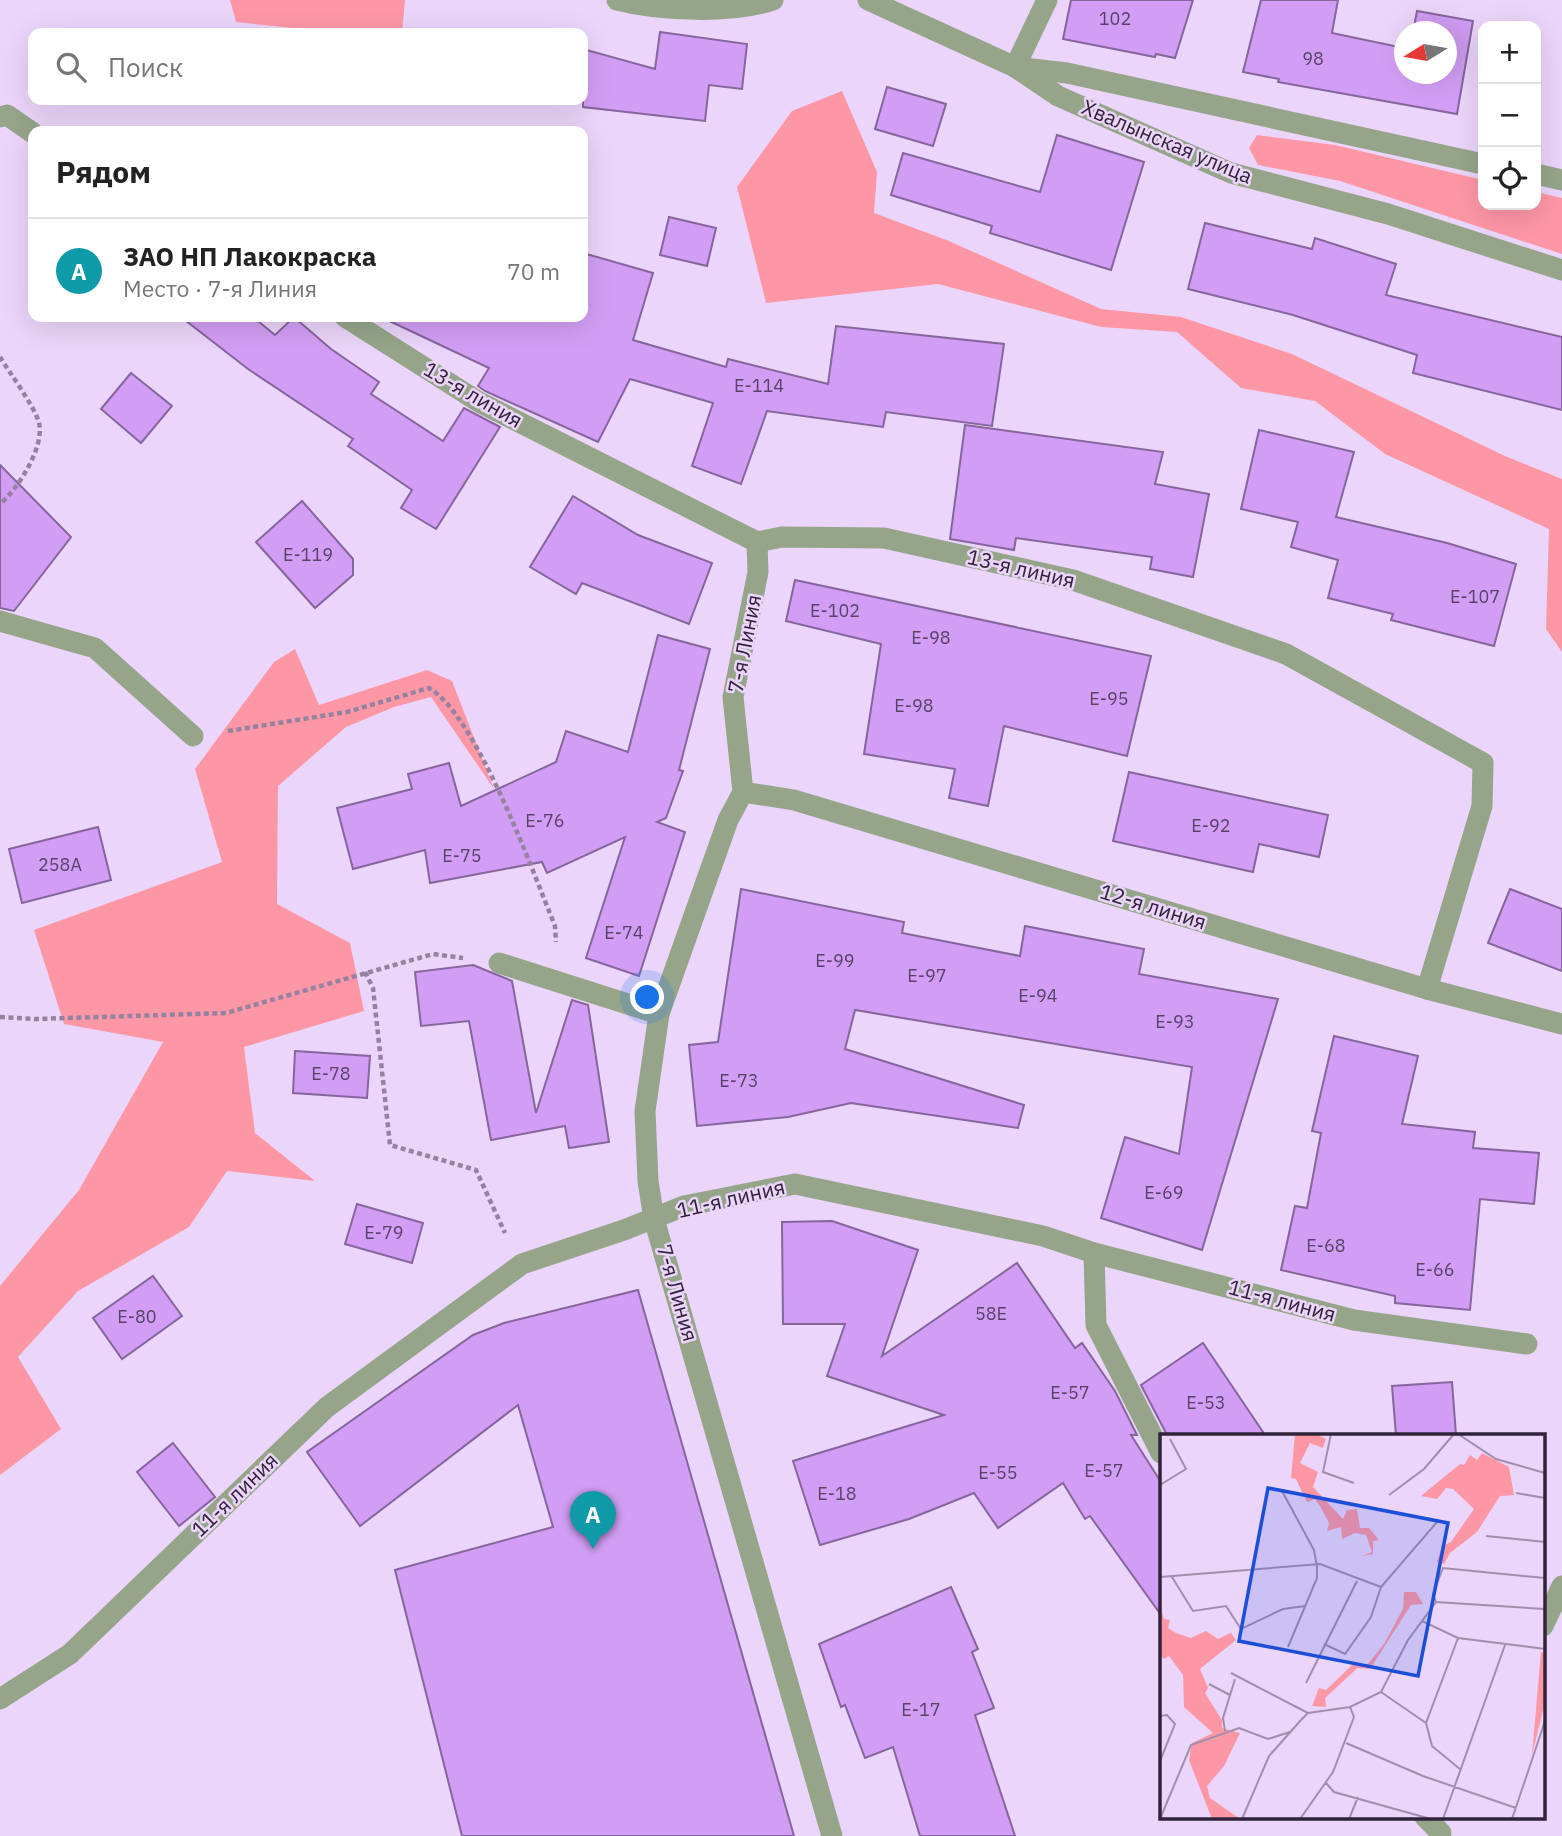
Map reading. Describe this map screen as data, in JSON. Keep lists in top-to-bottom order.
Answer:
{
  "streets": {
    "street": [
      "Хвалынская улица",
      "13-я линия",
      "7-я Линия",
      "12-я линия",
      "11-я линия"
    ]
  },
  "crossings": [
    ["13-я линия", "7-я Линия"],
    ["13-я линия", "12-я линия"],
    ["7-я Линия", "12-я линия"],
    ["7-я Линия", "11-я линия"]
  ],
  "house_numbers": [
    "102",
    "98",
    "Е-114",
    "Е-119",
    "Е-107",
    "Е-102",
    "Е-98",
    "Е-95",
    "Е-98",
    "Е-76",
    "Е-92",
    "Е-75",
    "258А",
    "Е-74",
    "Е-99",
    "Е-97",
    "Е-94",
    "Е-93",
    "Е-78",
    "Е-73",
    "Е-69",
    "Е-79",
    "Е-68",
    "Е-66",
    "58Е",
    "Е-80",
    "Е-57",
    "Е-53",
    "Е-57",
    "Е-55",
    "Е-18",
    "Е-17"
  ],
  "north": "left",
  "page": {
    "map_buttons": ["+", "−"],
    "search": "Поиск",
    "heading": "Рядом",
    "list": [
      {
        "mark": "A",
        "name": "ЗАО НП Лакокраска",
        "note": "Место · 7-я Линия",
        "value": "70 m"
      }
    ],
    "pins": "A"
  }
}
